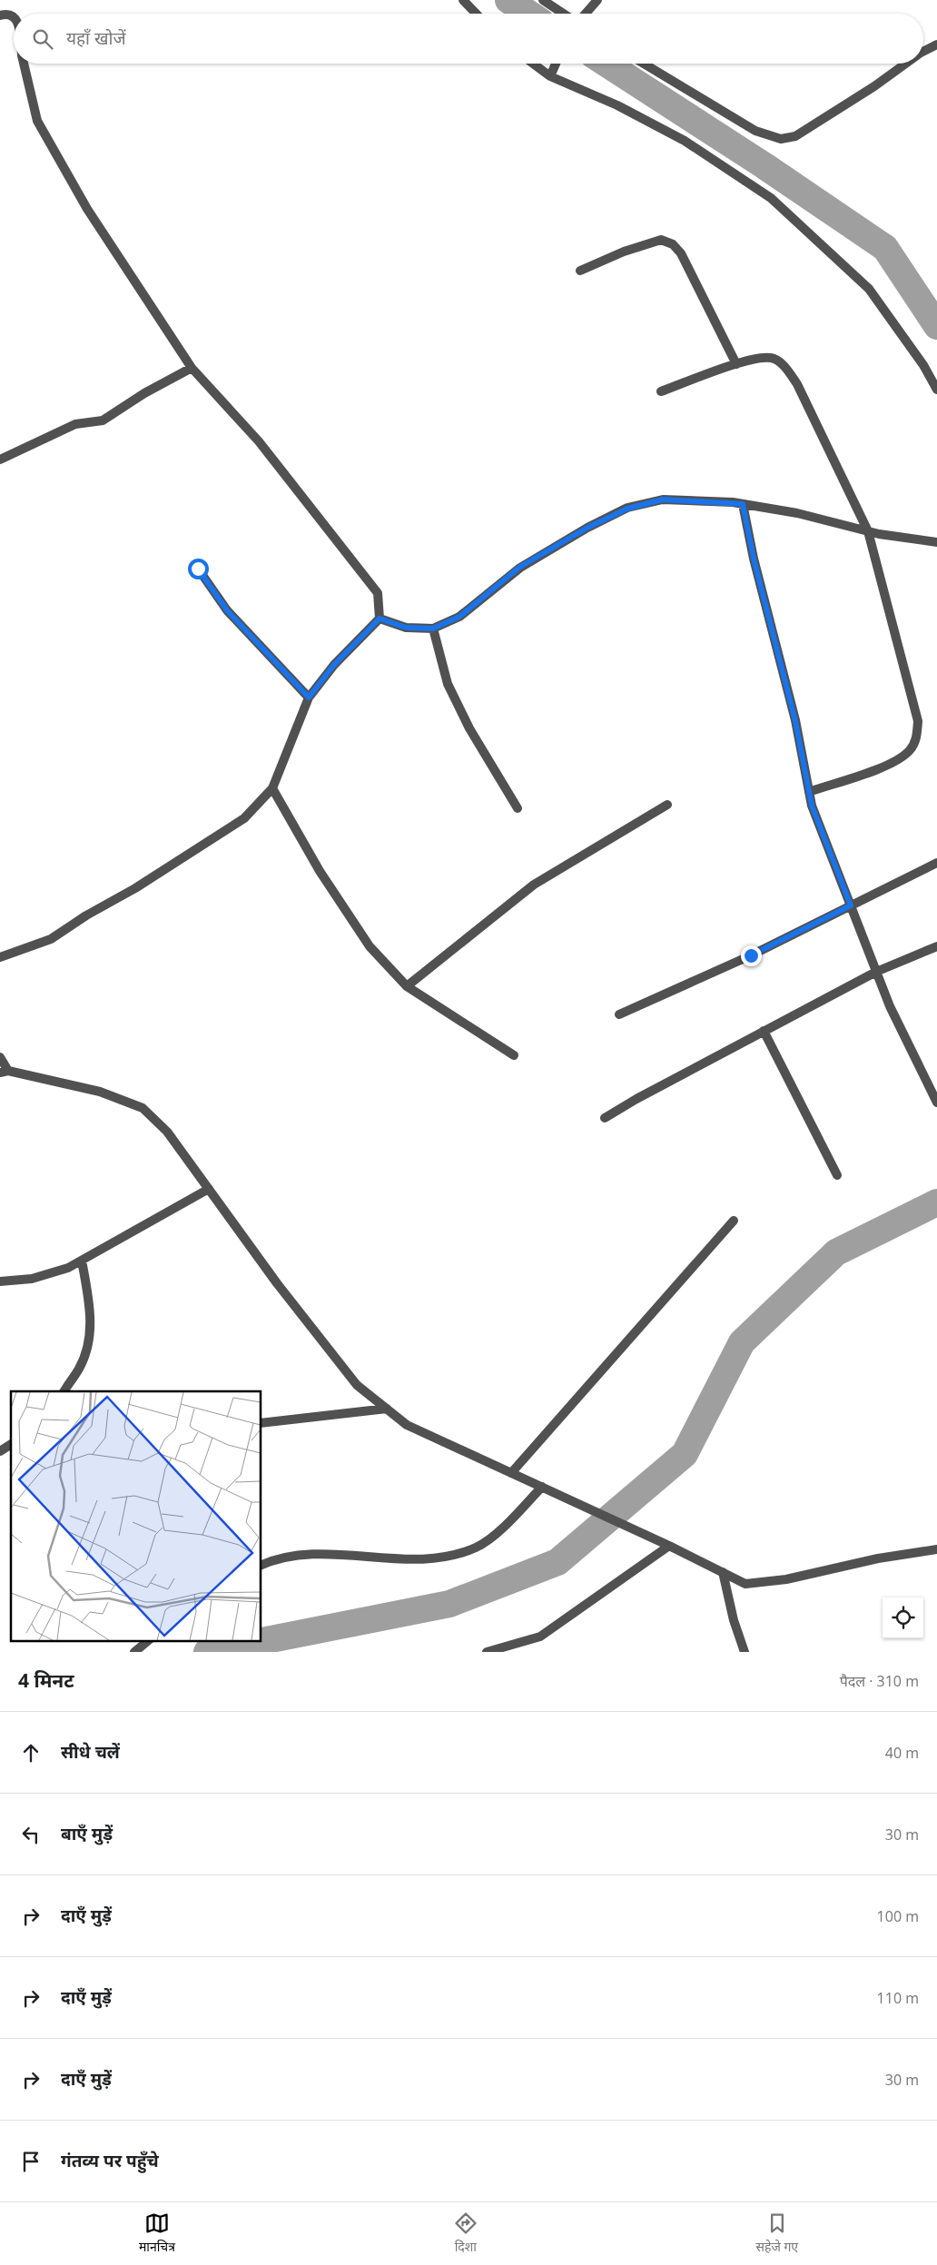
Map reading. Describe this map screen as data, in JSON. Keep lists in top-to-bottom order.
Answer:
{
  "page": {
    "search": "यहाँ खोजें",
    "heading": ["4 मिनट", "पैदल · 310 m"],
    "list": [
      ["सीधे चलें", "40 m"],
      ["बाएँ मुड़ें", "30 m"],
      ["दाएँ मुड़ें", "100 m"],
      ["दाएँ मुड़ें", "110 m"],
      ["दाएँ मुड़ें", "30 m"],
      "गंतव्य पर पहुँचे"
    ],
    "nav": ["मानचित्र", "दिशा", "सहेजे गए"]
  }
}
